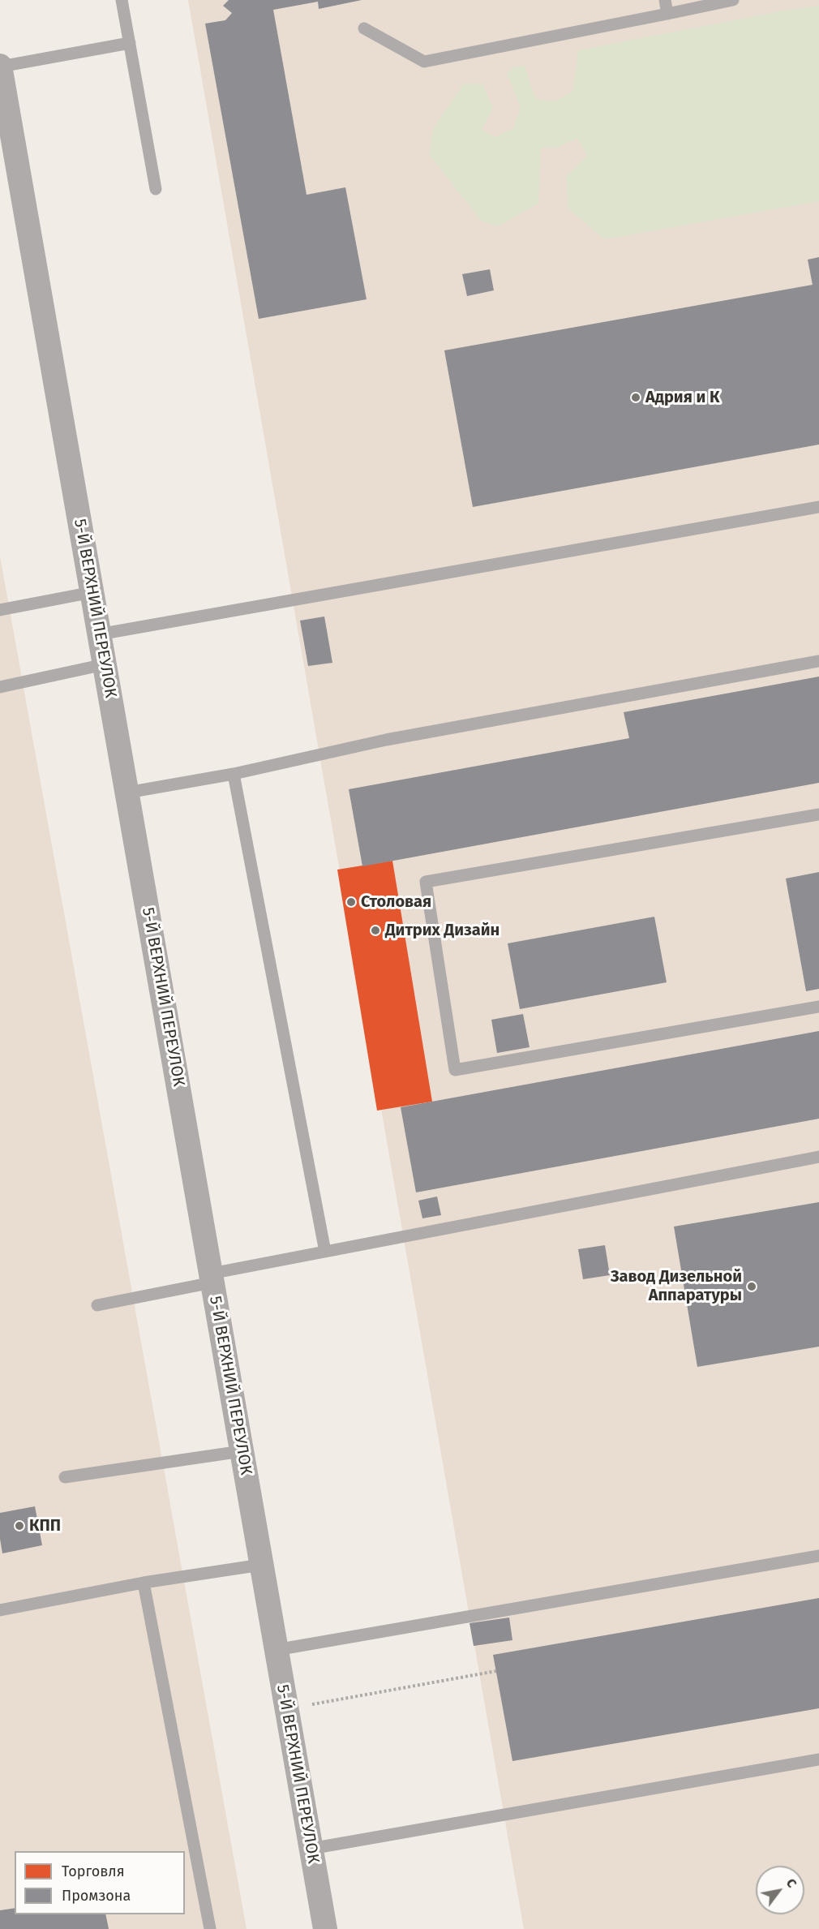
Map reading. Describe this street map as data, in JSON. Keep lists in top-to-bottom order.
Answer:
{
  "streets": {
    "street": ["5-Й ВЕРХНИЙ ПЕРЕУЛОК"]
  },
  "places": [
    "Адрия и К",
    "Столовая",
    "Дитрих Дизайн",
    "Завод Дизельной Аппаратуры",
    "КПП"
  ],
  "legend": ["Торговля", "Промзона"],
  "north": "top right"
}
